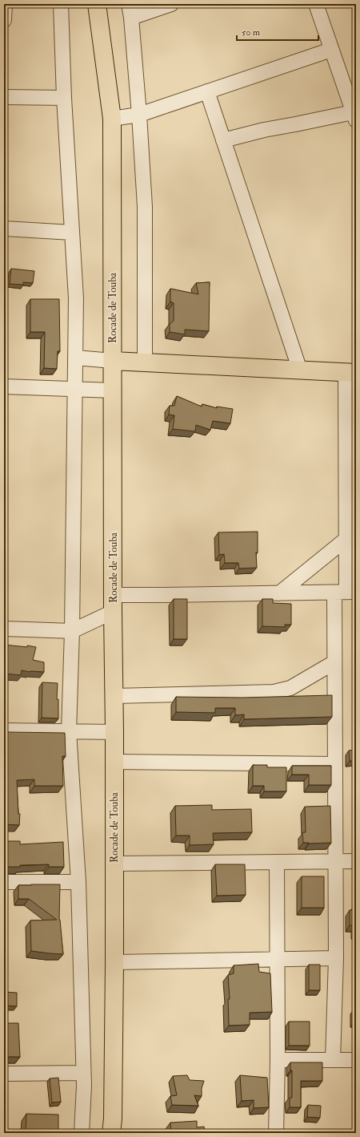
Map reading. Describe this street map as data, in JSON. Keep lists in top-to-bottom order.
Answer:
{
  "streets": {
    "main road": ["Rocade de Touba"]
  },
  "scale_bar": "50 m"
}
